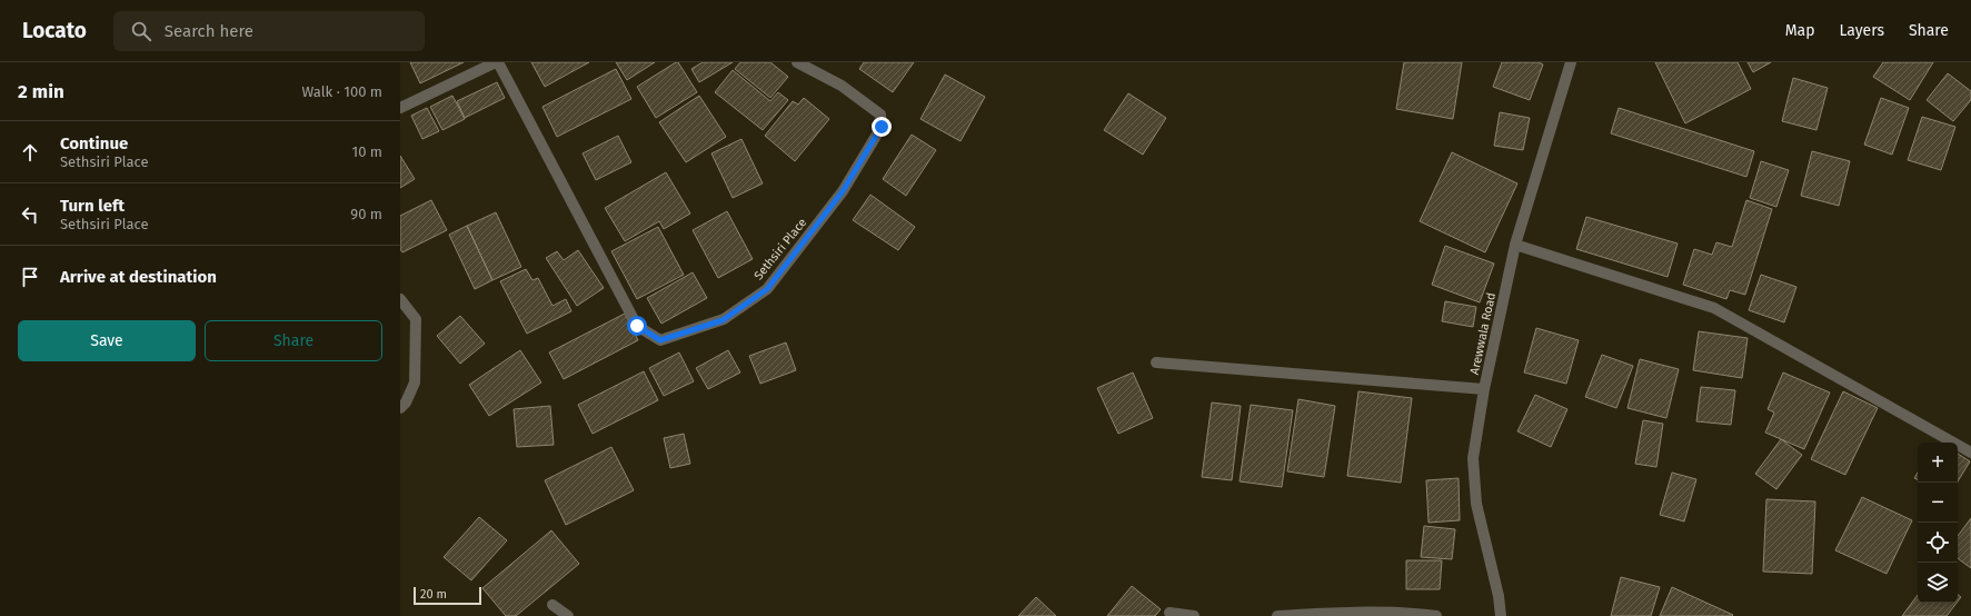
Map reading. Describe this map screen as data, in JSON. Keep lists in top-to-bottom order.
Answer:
{
  "streets": {
    "street": ["Sethsiri Place", "Arewwala Road"]
  },
  "scale_bar": "20 m",
  "page": {
    "header": "Locato",
    "search": "Search here",
    "nav": ["Map", "Layers", "Share"],
    "heading": ["2 min", "Walk · 100 m"],
    "list": [
      ["Continue", "Sethsiri Place", "10 m"],
      ["Turn left", "Sethsiri Place", "90 m"],
      "Arrive at destination"
    ],
    "buttons": ["Save", "Share"],
    "map_buttons": ["+", "−"],
    "scale": "20 m"
  }
}
